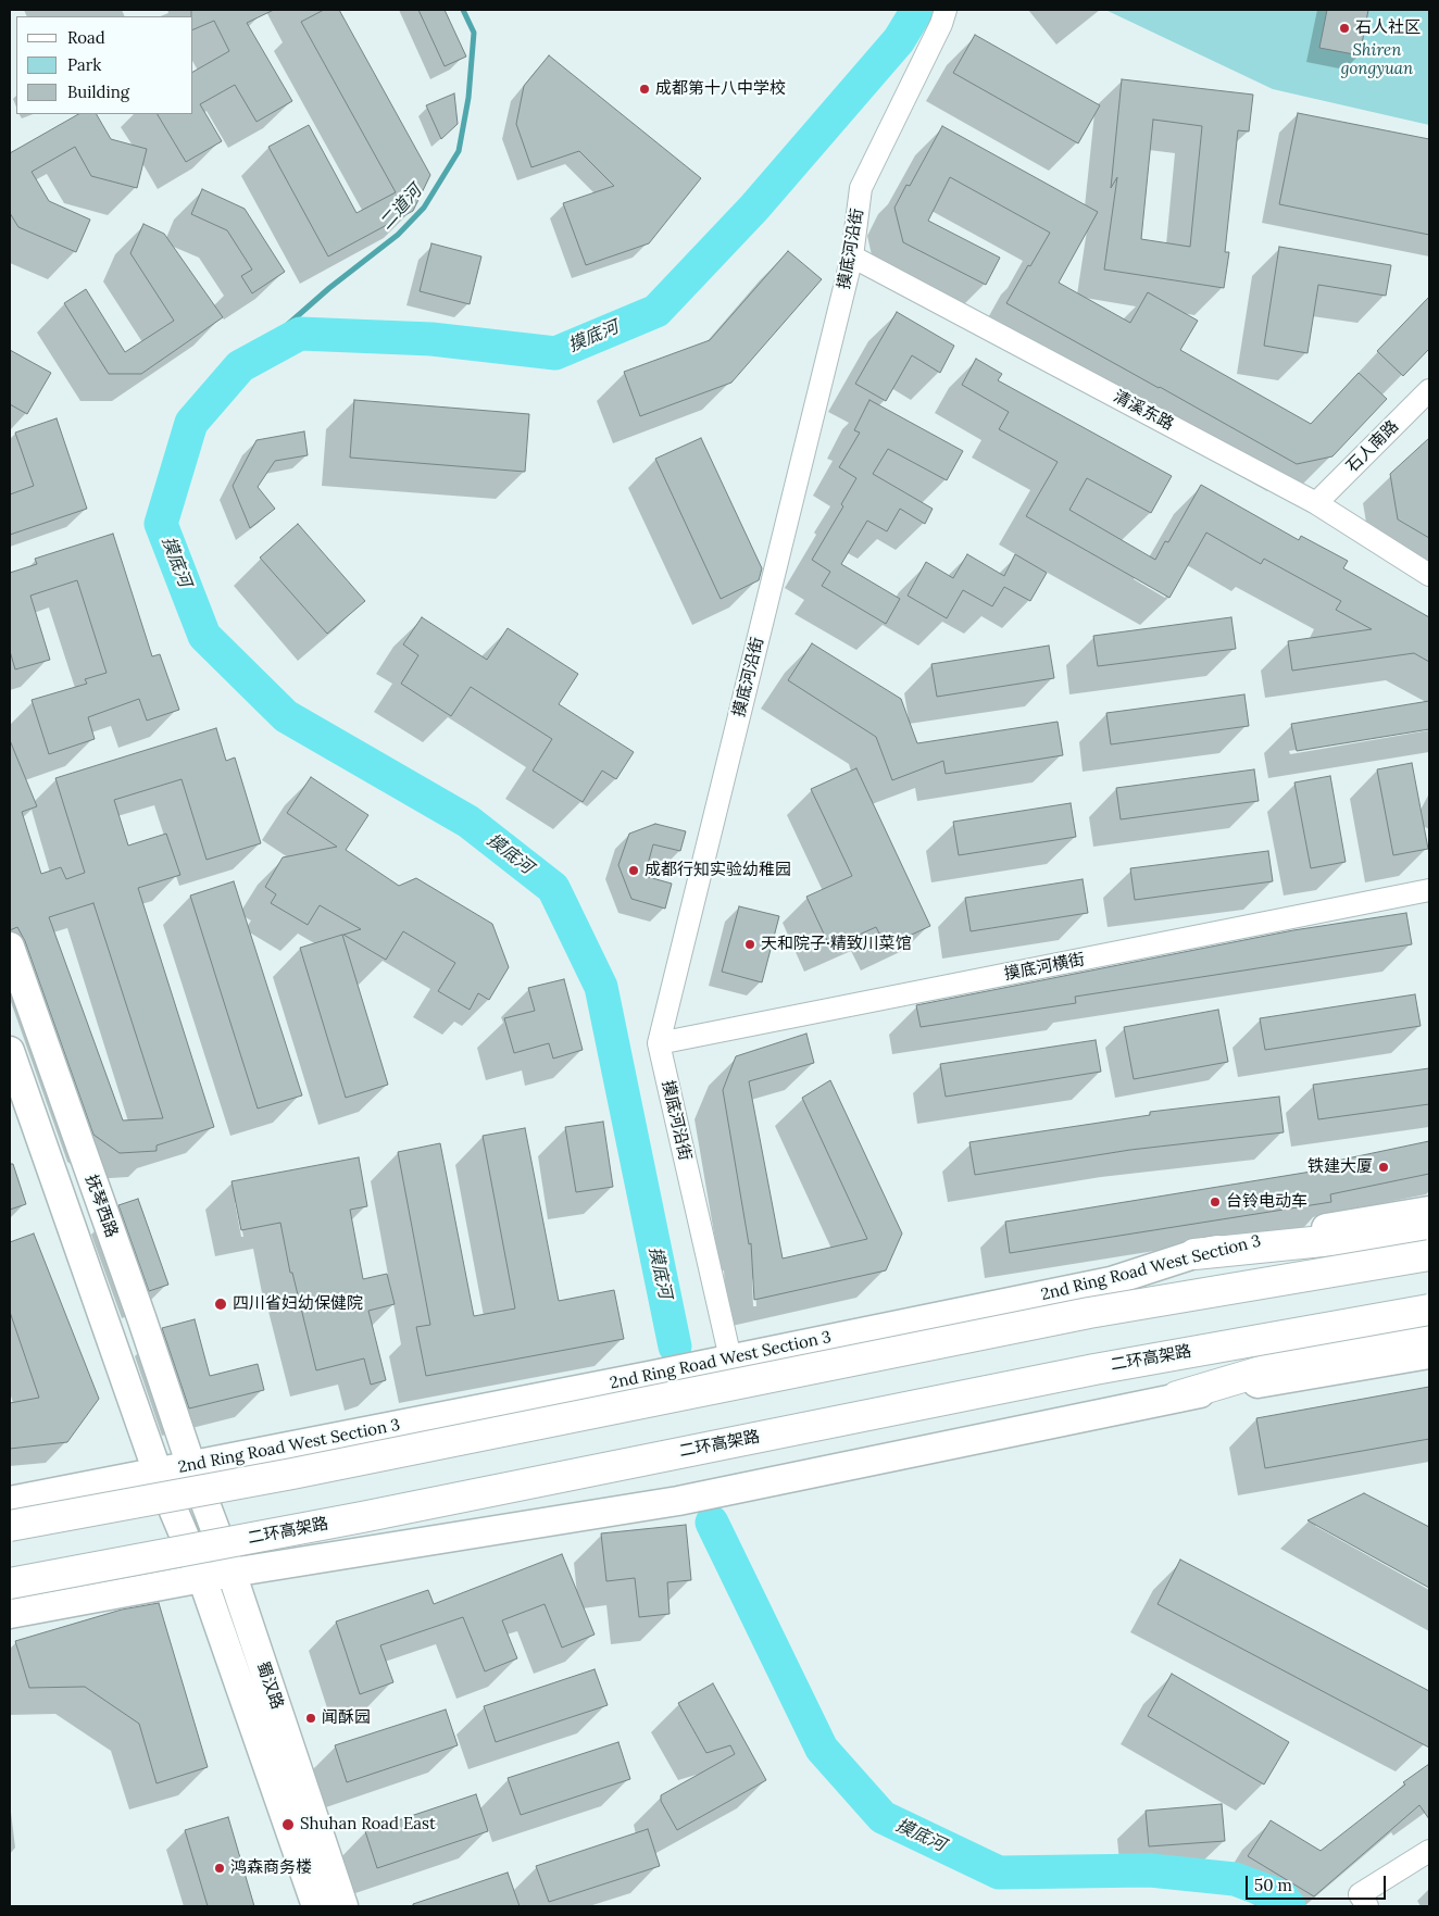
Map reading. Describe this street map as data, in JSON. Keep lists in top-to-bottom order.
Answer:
{
  "streets": {
    "highway": ["二环高架路"],
    "main road": ["抚琴西路", "2nd Ring Road West Section 3", "蜀汉路"],
    "street": [
      "摸底河沿街",
      "清溪东路",
      "石人南路",
      "摸底河横街"
    ]
  },
  "crossings": [
    ["摸底河沿街", "清溪东路"],
    ["摸底河沿街", "摸底河横街"],
    ["摸底河沿街", "2nd Ring Road West Section 3"],
    ["清溪东路", "石人南路"],
    ["抚琴西路", "2nd Ring Road West Section 3"],
    ["抚琴西路", "蜀汉路"],
    ["2nd Ring Road West Section 3", "蜀汉路"]
  ],
  "water": ["二道河", "摸底河"],
  "parks": ["Shiren gongyuan"],
  "places": [
    "石人社区",
    "成都第十八中学校",
    "成都行知实验幼稚园",
    "天和院子·精致川菜馆",
    "铁建大厦",
    "台铃电动车",
    "四川省妇幼保健院",
    "闻酥园",
    "Shuhan Road East",
    "鸿森商务楼"
  ],
  "legend": ["Road", "Park", "Building"],
  "scale_bar": "50 m"
}
